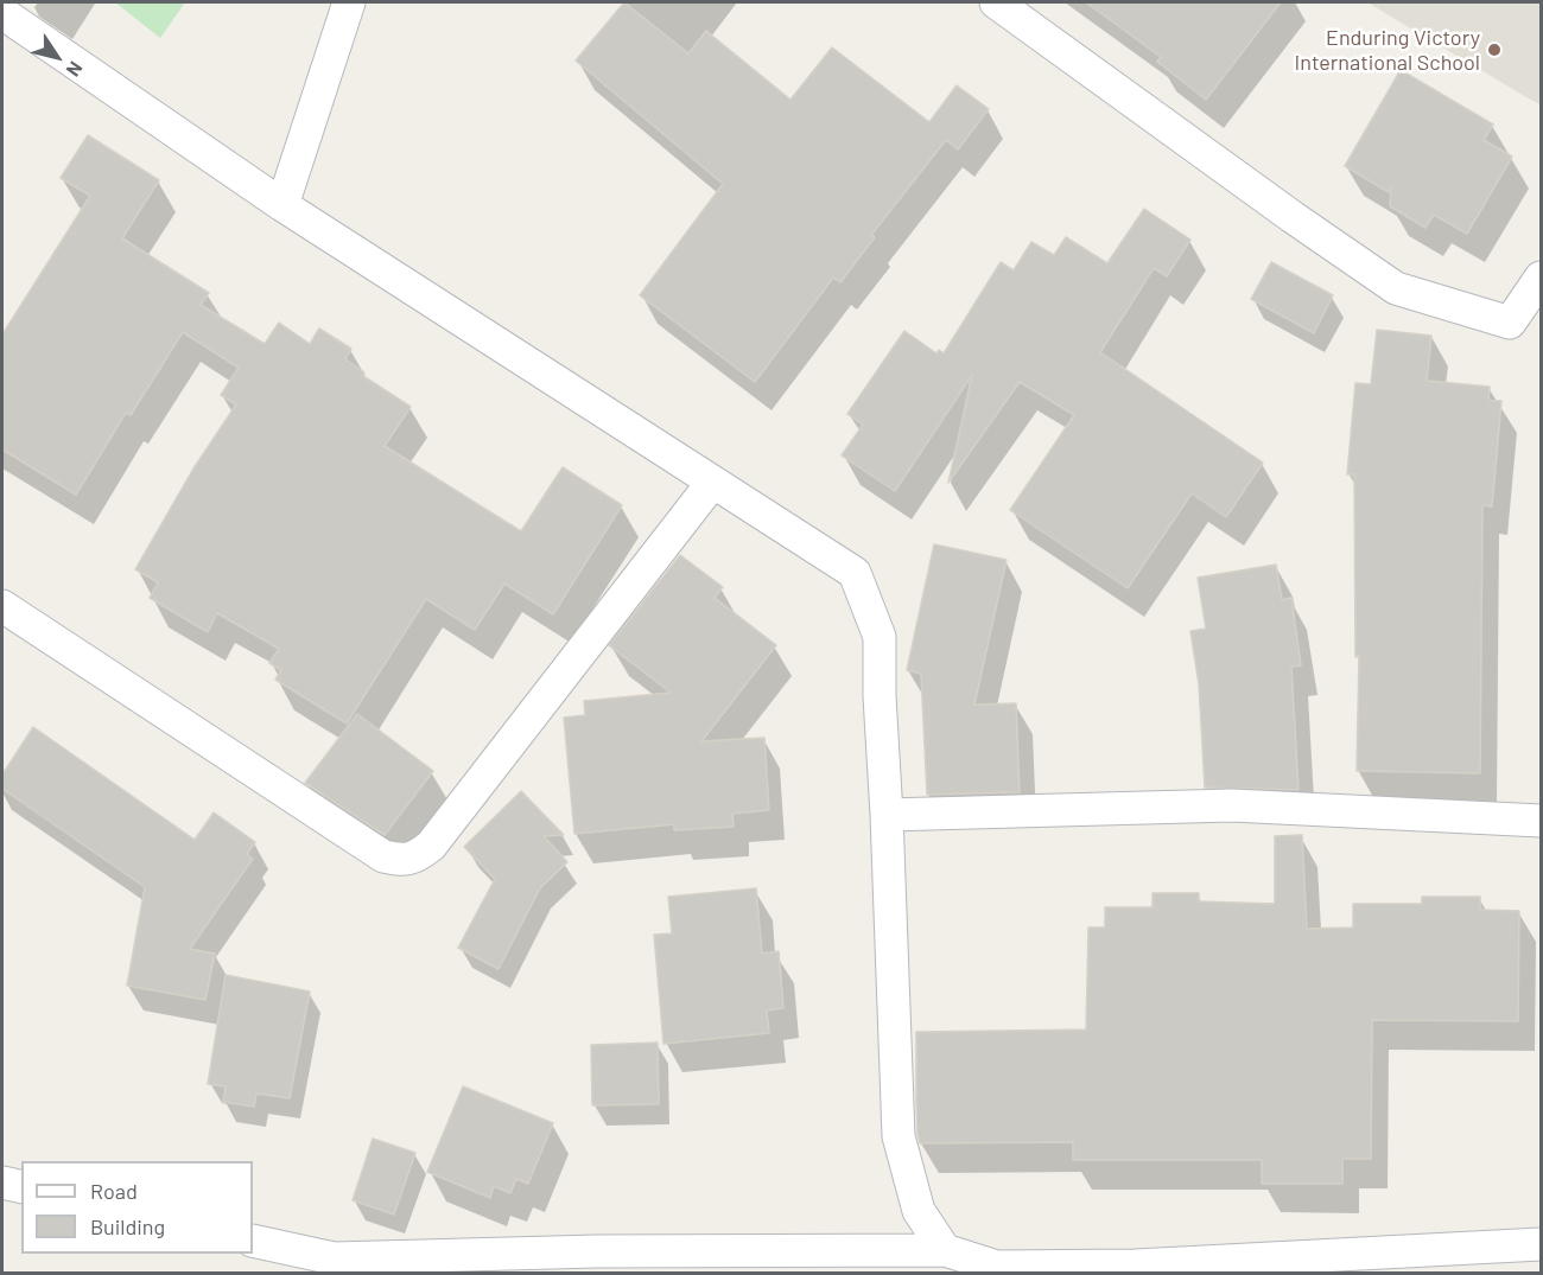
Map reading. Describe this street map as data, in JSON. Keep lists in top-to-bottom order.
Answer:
{
  "places": ["Enduring Victory International School"],
  "legend": ["Road", "Building"],
  "north": "bottom right"
}
